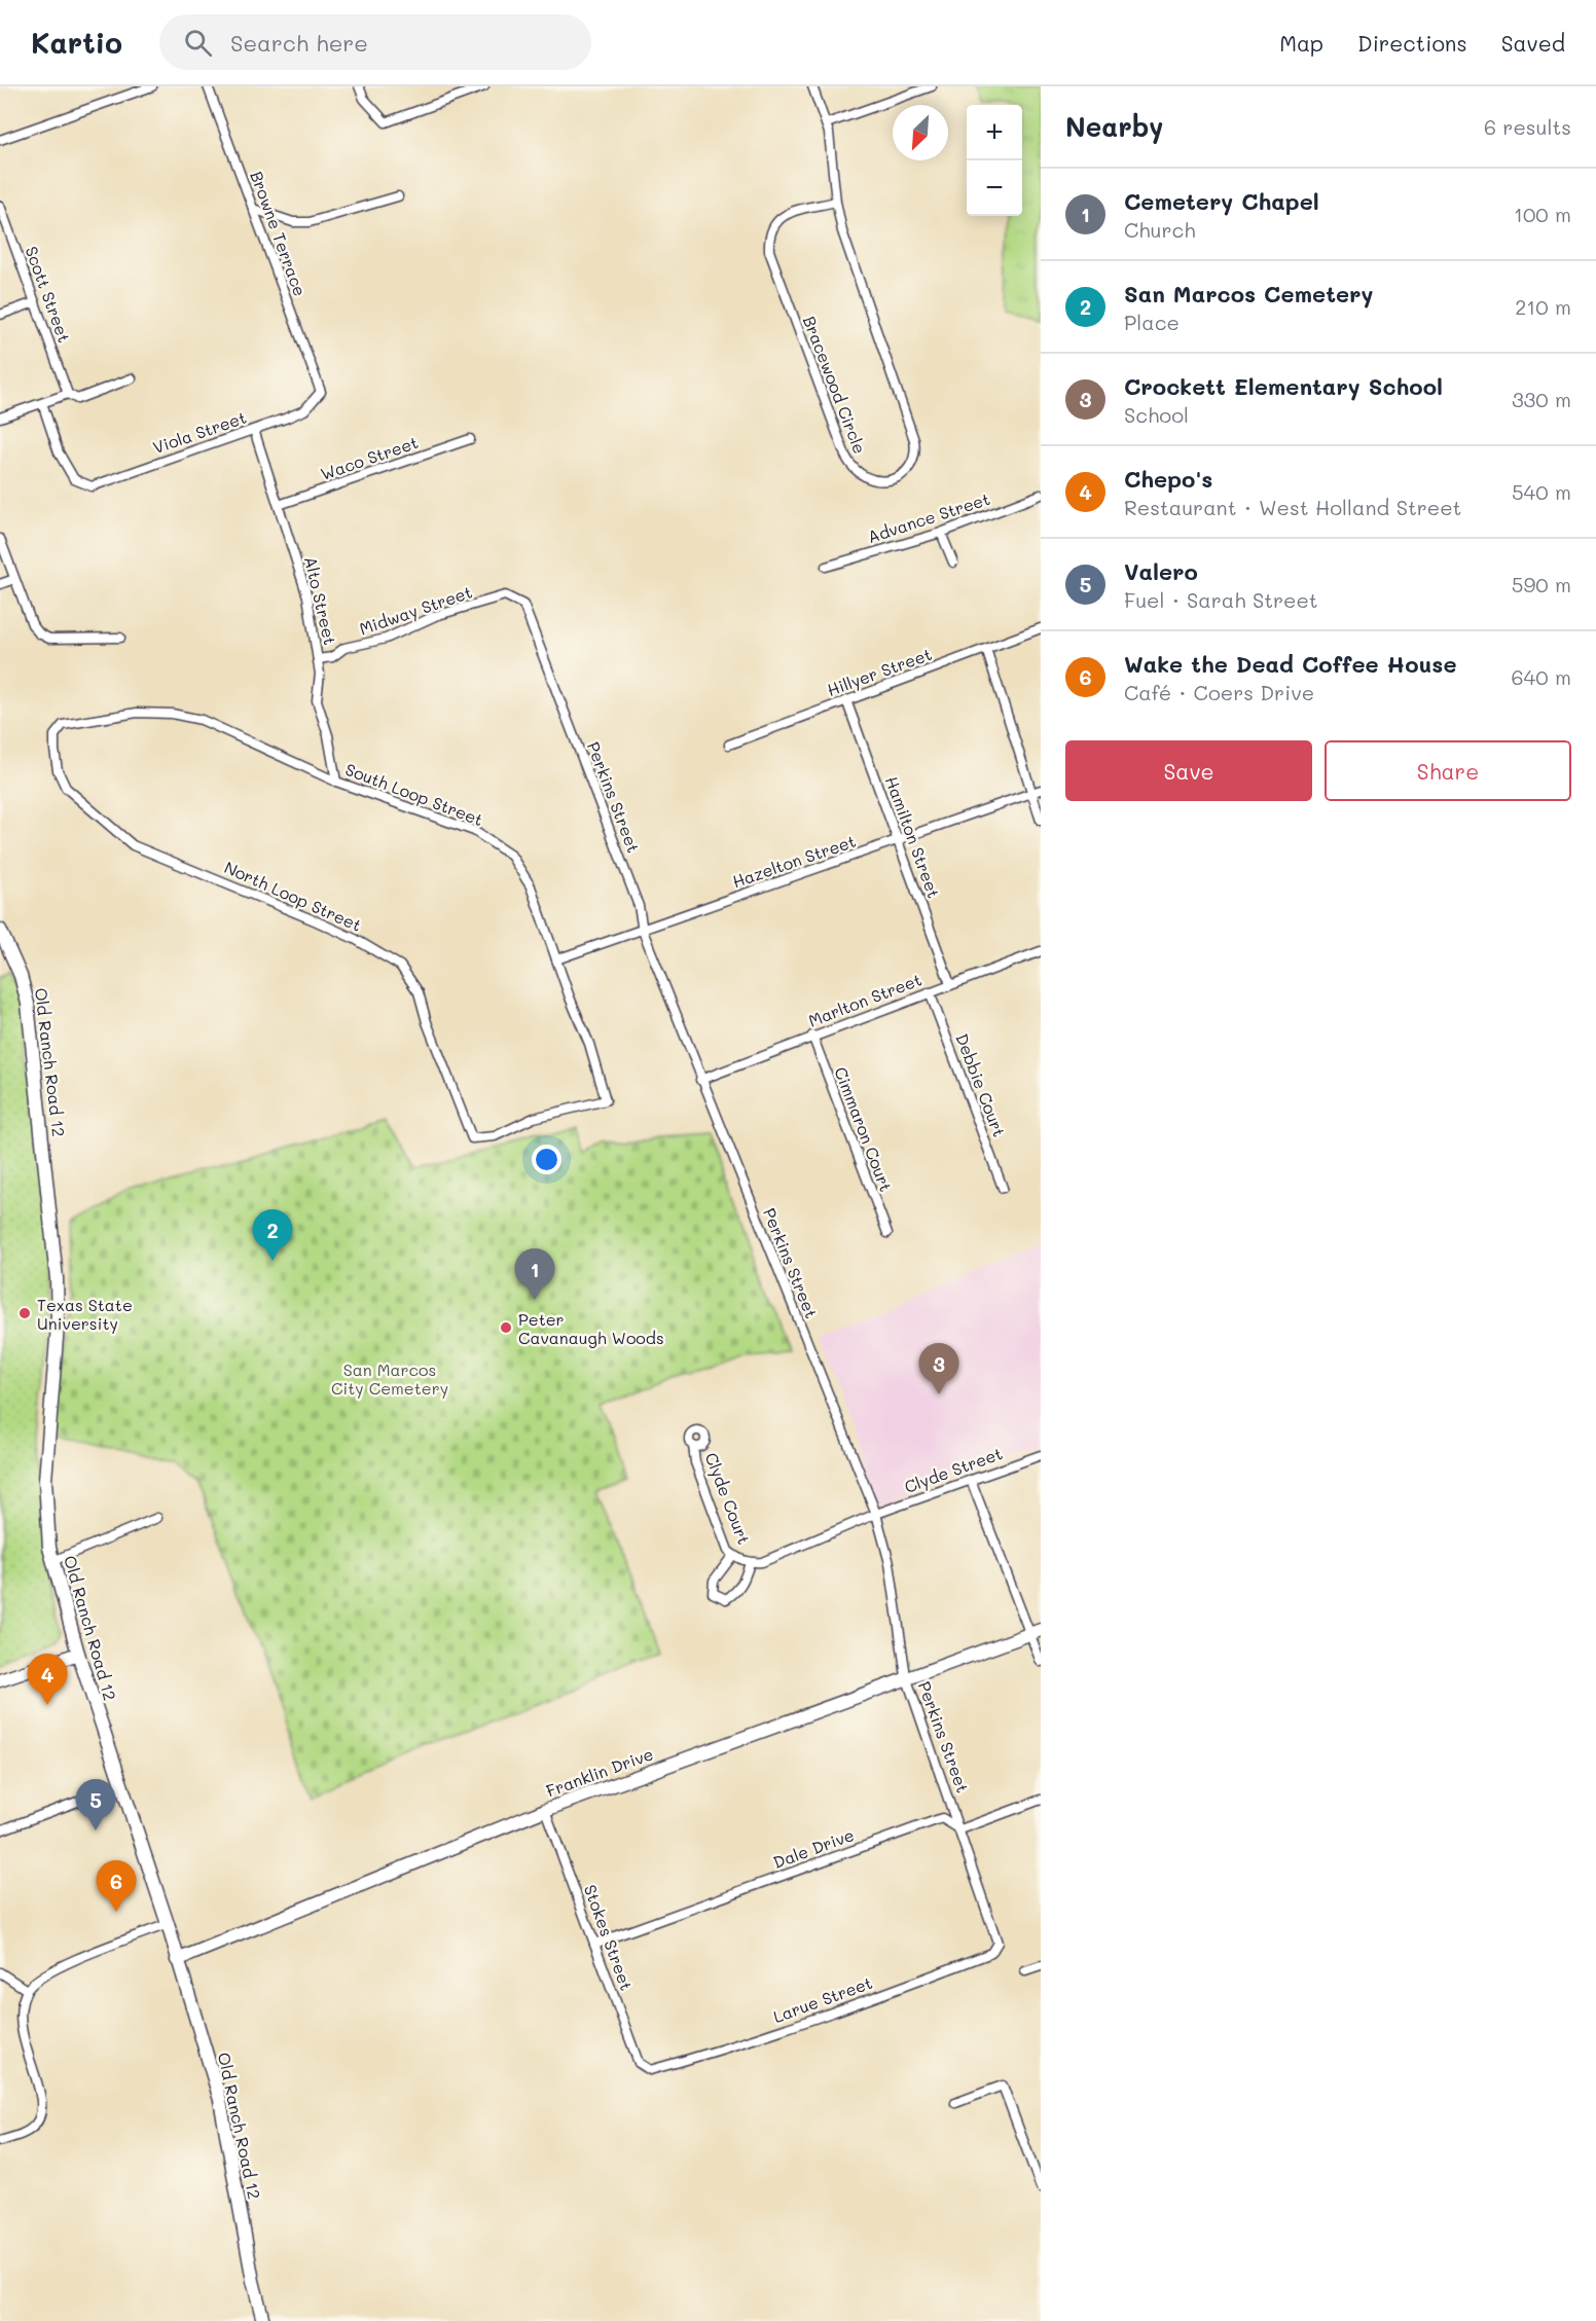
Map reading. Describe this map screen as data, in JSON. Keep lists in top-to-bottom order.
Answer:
{
  "streets": {
    "main road": ["Old Ranch Road 12", "Franklin Drive"],
    "street": [
      "Browne Terrace",
      "Scott Street",
      "Bracewood Circle",
      "Viola Street",
      "Waco Street",
      "Advance Street",
      "Alto Street",
      "Midway Street",
      "Hillyer Street",
      "South Loop Street",
      "Perkins Street",
      "Hamilton Street",
      "Hazelton Street",
      "North Loop Street",
      "Marlton Street",
      "Debbie Court",
      "Cimmaron Court",
      "Clyde Street",
      "Clyde Court",
      "Dale Drive",
      "Stokes Street",
      "Larue Street"
    ]
  },
  "crossings": [
    ["Browne Terrace", "Viola Street"],
    ["Viola Street", "Alto Street"],
    ["Waco Street", "Alto Street"],
    ["Alto Street", "Midway Street"],
    ["Alto Street", "South Loop Street"],
    ["Midway Street", "Perkins Street"],
    ["Hillyer Street", "Hamilton Street"],
    ["South Loop Street", "Hazelton Street"],
    ["South Loop Street", "North Loop Street"],
    ["Perkins Street", "Hazelton Street"],
    ["Perkins Street", "Marlton Street"],
    ["Perkins Street", "Clyde Street"],
    ["Perkins Street", "Clyde Court"],
    ["Perkins Street", "Franklin Drive"],
    ["Perkins Street", "Dale Drive"],
    ["Perkins Street", "Larue Street"],
    ["Hamilton Street", "Hazelton Street"],
    ["Hamilton Street", "Marlton Street"],
    ["Marlton Street", "Debbie Court"],
    ["Marlton Street", "Cimmaron Court"],
    ["Old Ranch Road 12", "Franklin Drive"],
    ["Clyde Street", "Clyde Court"],
    ["Franklin Drive", "Stokes Street"],
    ["Dale Drive", "Stokes Street"],
    ["Stokes Street", "Larue Street"]
  ],
  "parks": ["San Marcos City Cemetery"],
  "places": ["Texas State University", "Peter Cavanaugh Woods"],
  "north": "bottom left",
  "page": {
    "header": "Kartio",
    "search": "Search here",
    "nav": ["Map", "Directions", "Saved"],
    "heading": ["Nearby", "6 results"],
    "map_buttons": ["+", "−"],
    "list": [
      {
        "mark": "1",
        "name": "Cemetery Chapel",
        "note": "Church",
        "value": "100 m"
      },
      {
        "mark": "2",
        "name": "San Marcos Cemetery",
        "note": "Place",
        "value": "210 m"
      },
      {
        "mark": "3",
        "name": "Crockett Elementary School",
        "note": "School",
        "value": "330 m"
      },
      {
        "mark": "4",
        "name": "Chepo's",
        "note": "Restaurant · West Holland Street",
        "value": "540 m"
      },
      {
        "mark": "5",
        "name": "Valero",
        "note": "Fuel · Sarah Street",
        "value": "590 m"
      },
      {
        "mark": "6",
        "name": "Wake the Dead Coffee House",
        "note": "Café · Coers Drive",
        "value": "640 m"
      }
    ],
    "buttons": ["Save", "Share"],
    "pins": [
      "2",
      "1",
      "3",
      "4",
      "5",
      "6"
    ]
  }
}
